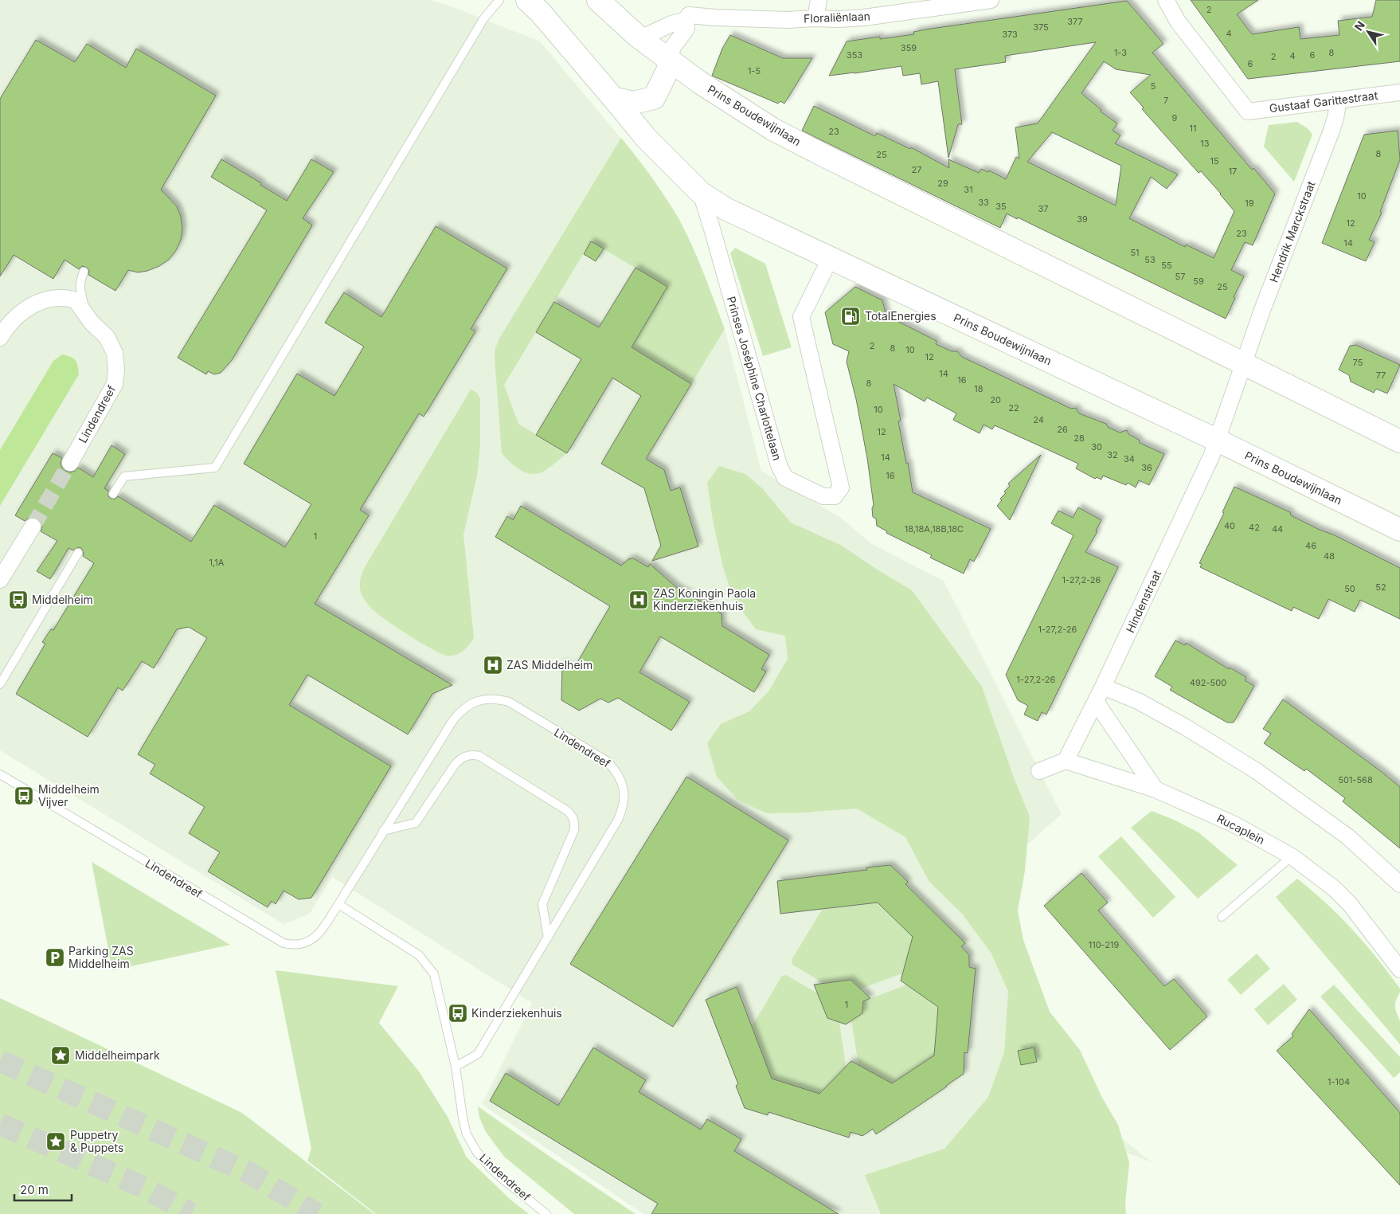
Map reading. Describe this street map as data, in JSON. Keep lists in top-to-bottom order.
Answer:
{
  "streets": {
    "main road": ["Prins Boudewijnlaan"],
    "street": [
      "Floraliënlaan",
      "Gustaaf Garittestraat",
      "Hendrik Marckstraat",
      "Prinses Joséphine Charlottelaan",
      "Lindendreef",
      "Hindenstraat",
      "Rucaplein"
    ]
  },
  "crossings": [
    ["Floraliënlaan", "Prins Boudewijnlaan"],
    ["Gustaaf Garittestraat", "Hendrik Marckstraat"],
    ["Prins Boudewijnlaan", "Hendrik Marckstraat"],
    ["Prins Boudewijnlaan", "Prinses Joséphine Charlottelaan"],
    ["Prins Boudewijnlaan", "Hindenstraat"],
    ["Hendrik Marckstraat", "Hindenstraat"],
    ["Hindenstraat", "Rucaplein"]
  ],
  "places": {
    "fuel station": ["TotalEnergies"],
    "bus stop": ["Middelheim", "Middelheim Vijver", "Kinderziekenhuis"],
    "hospital": ["ZAS Koningin Paola Kinderziekenhuis", "ZAS Middelheim"],
    "parking": ["Parking ZAS Middelheim"],
    "place": ["Middelheimpark", "Puppetry & Puppets"]
  },
  "house_numbers": [
    "2",
    "377",
    "375",
    "4",
    "373",
    "359",
    "1-3",
    "8",
    "353",
    "6",
    "4",
    "2",
    "6",
    "1-5",
    "5",
    "7",
    "9",
    "11",
    "23",
    "13",
    "8",
    "25",
    "15",
    "27",
    "17",
    "29",
    "31",
    "10",
    "33",
    "19",
    "35",
    "37",
    "39",
    "12",
    "23",
    "14",
    "51",
    "53",
    "55",
    "57",
    "59",
    "25",
    "2",
    "8",
    "10",
    "12",
    "75",
    "14",
    "77",
    "16",
    "8",
    "18",
    "20",
    "22",
    "10",
    "24",
    "26",
    "12",
    "28",
    "30",
    "32",
    "14",
    "34",
    "36",
    "16",
    "40",
    "42",
    "18,18A,18B,18C",
    "44",
    "1",
    "46",
    "48",
    "1,1A",
    "1-27,2-26",
    "52",
    "50",
    "1-27,2-26",
    "1-27,2-26",
    "492-500",
    "501-568",
    "110-219",
    "1",
    "1-104"
  ],
  "scale_bar": "20 m",
  "north": "top left"
}
